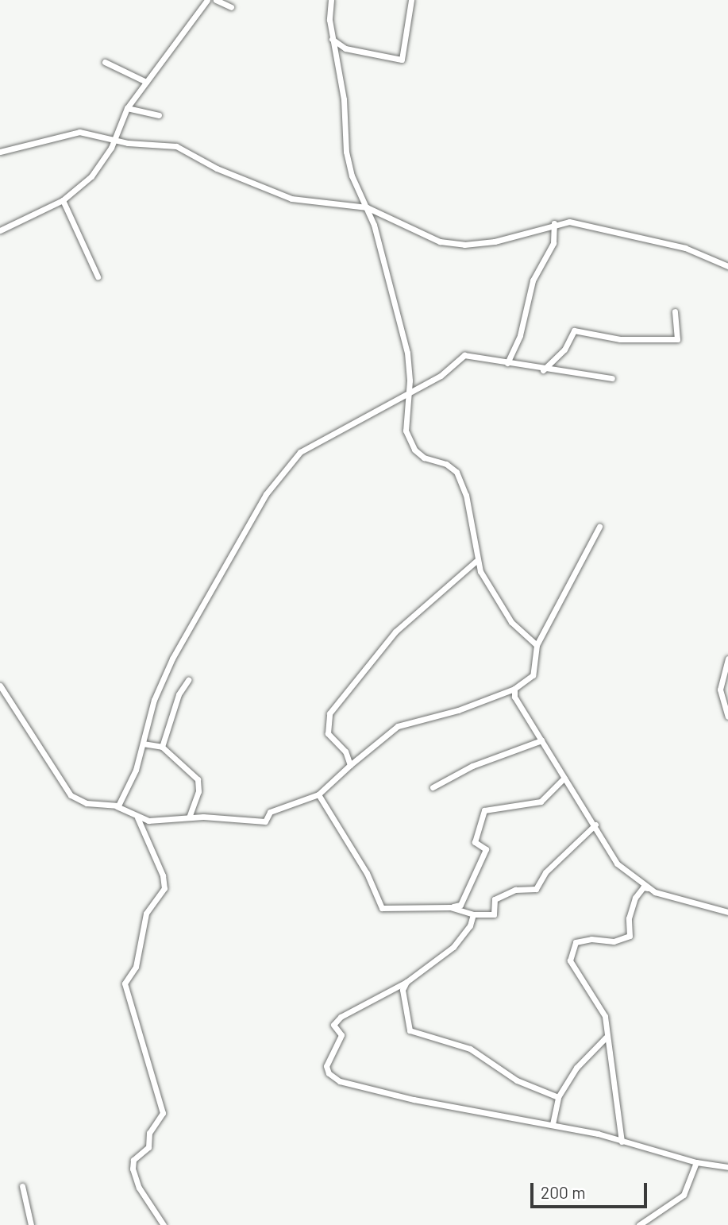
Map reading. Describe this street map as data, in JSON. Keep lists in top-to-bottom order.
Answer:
{
  "scale_bar": "200 m"
}
